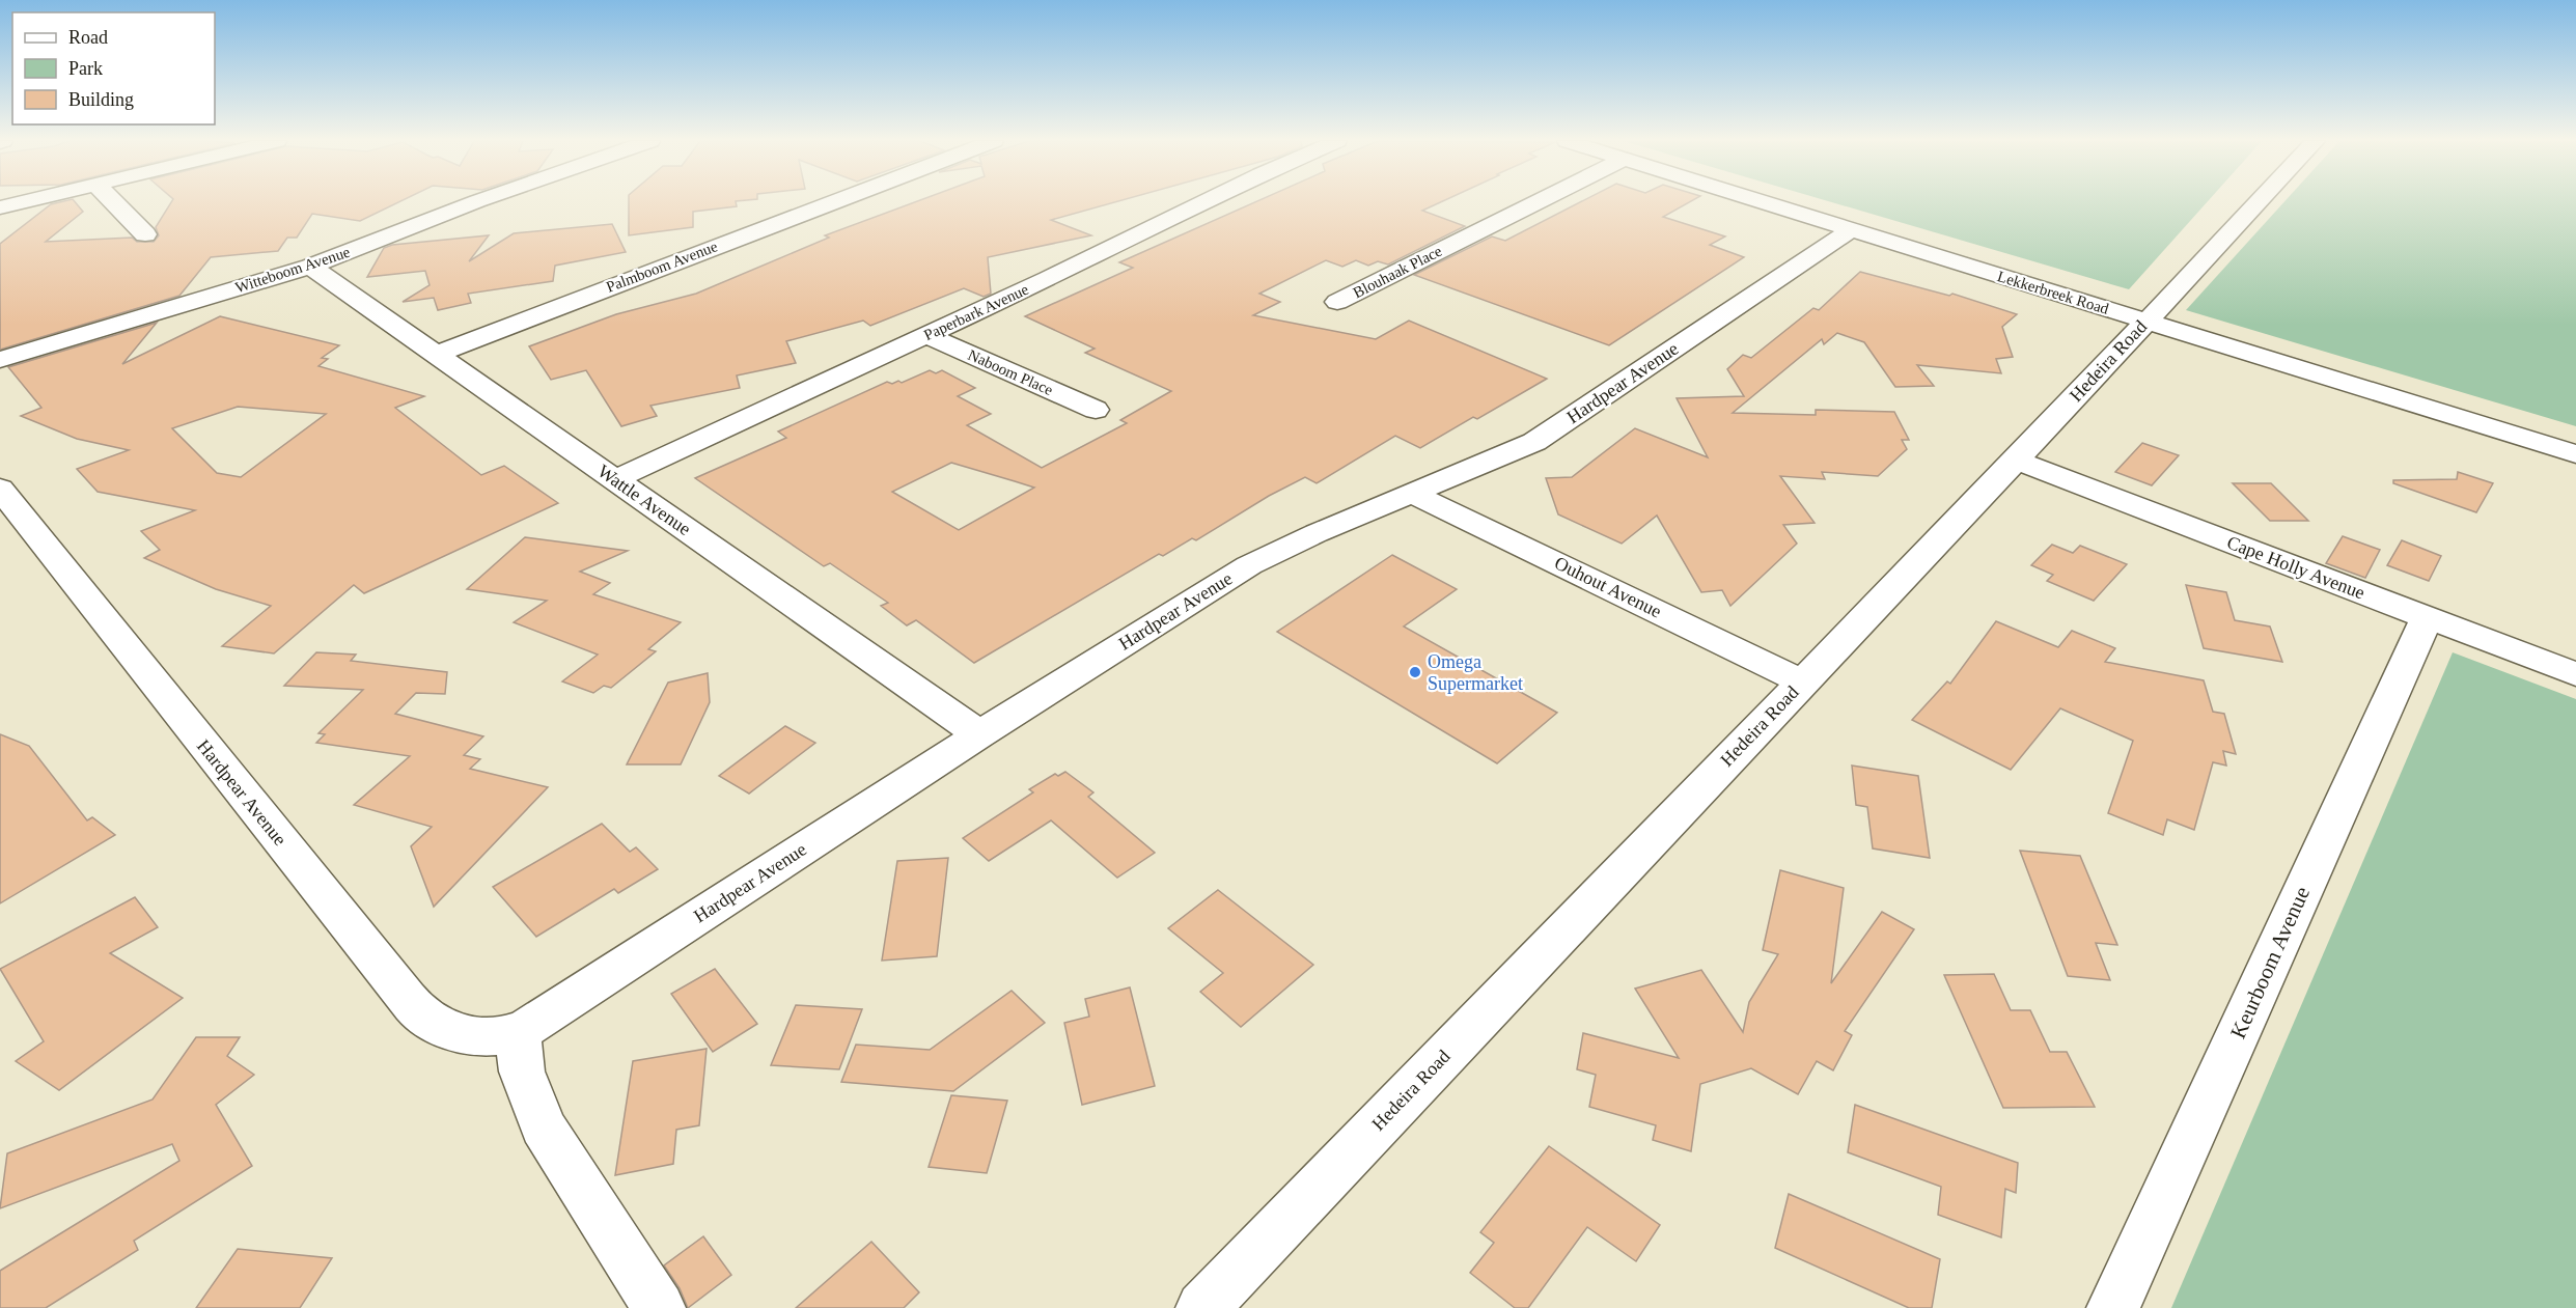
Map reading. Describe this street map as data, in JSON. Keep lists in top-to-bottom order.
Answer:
{
  "streets": {
    "street": [
      "Palmboom Avenue",
      "Witteboom Avenue",
      "Blouhaak Place",
      "Lekkerbreek Road",
      "Paperbark Avenue",
      "Hedeira Road",
      "Naboom Place",
      "Hardpear Avenue",
      "Wattle Avenue",
      "Cape Holly Avenue",
      "Ouhout Avenue",
      "Keurboom Avenue"
    ]
  },
  "crossings": [
    ["Palmboom Avenue", "Wattle Avenue"],
    ["Witteboom Avenue", "Wattle Avenue"],
    ["Lekkerbreek Road", "Hedeira Road"],
    ["Lekkerbreek Road", "Hardpear Avenue"],
    ["Paperbark Avenue", "Naboom Place"],
    ["Paperbark Avenue", "Wattle Avenue"],
    ["Hedeira Road", "Cape Holly Avenue"],
    ["Hedeira Road", "Ouhout Avenue"],
    ["Hardpear Avenue", "Wattle Avenue"],
    ["Hardpear Avenue", "Ouhout Avenue"],
    ["Cape Holly Avenue", "Keurboom Avenue"]
  ],
  "places": ["Omega Supermarket"],
  "legend": ["Road", "Park", "Building"]
}
